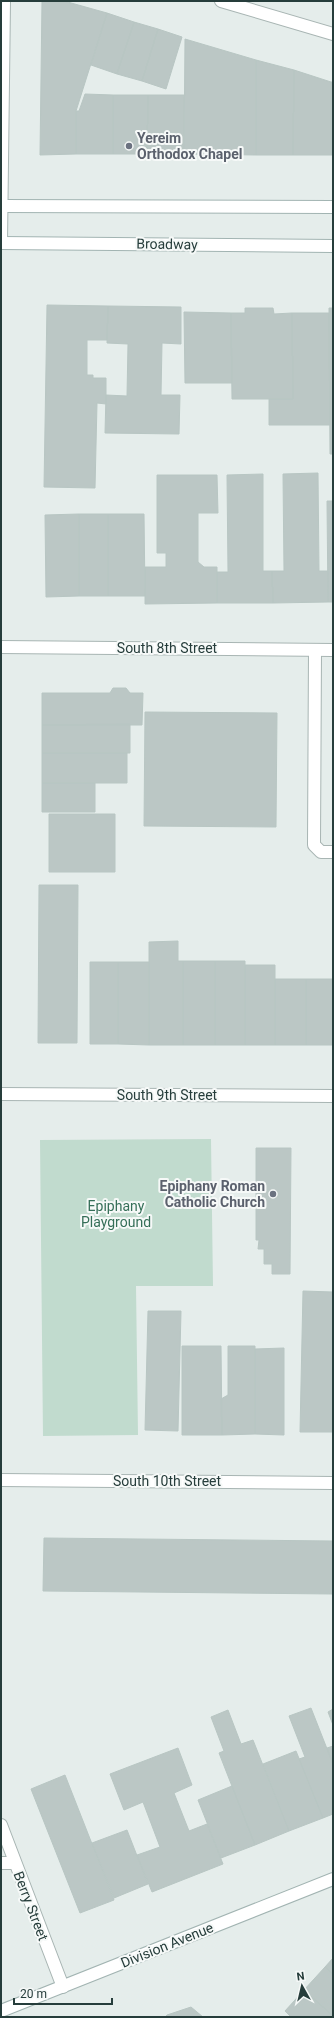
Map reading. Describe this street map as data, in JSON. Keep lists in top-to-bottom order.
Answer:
{
  "streets": {
    "street": [
      "Broadway",
      "South 8th Street",
      "South 9th Street",
      "South 10th Street",
      "Berry Street",
      "Division Avenue"
    ]
  },
  "crossings": [
    ["Berry Street", "Division Avenue"]
  ],
  "parks": ["Epiphany Playground"],
  "places": ["Yereim Orthodox Chapel", "Epiphany Roman Catholic Church"],
  "scale_bar": "20 m",
  "north": "top"
}
